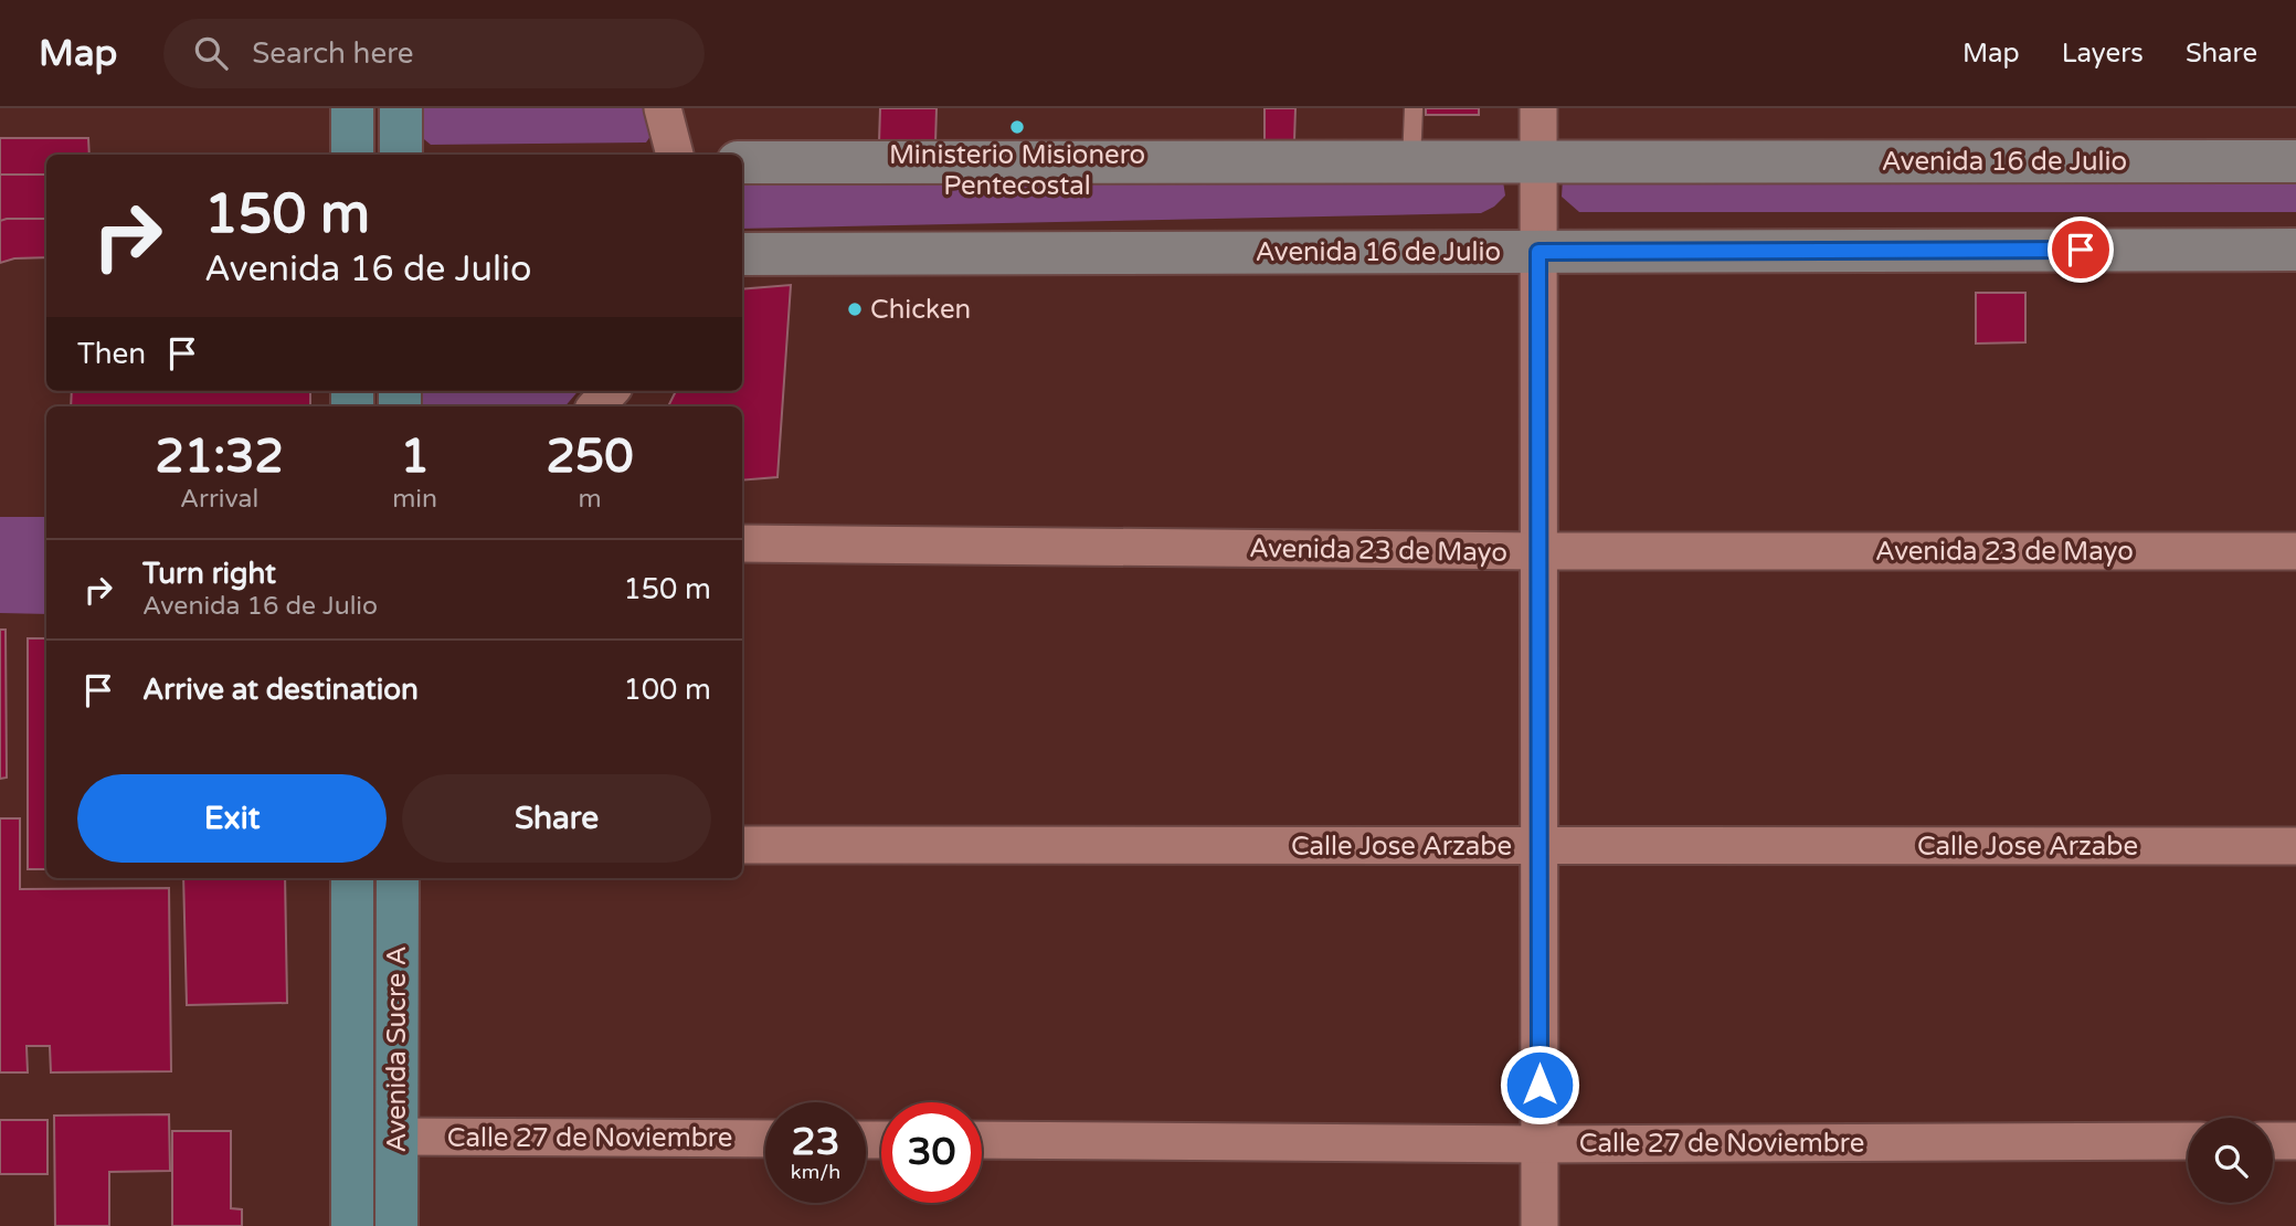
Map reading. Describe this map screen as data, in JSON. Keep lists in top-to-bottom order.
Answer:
{
  "streets": {
    "main road": ["Avenida 16 de Julio", "Avenida Sucre A"],
    "street": ["Avenida 23 de Mayo", "Calle Jose Arzabe", "Calle 27 de Noviembre"]
  },
  "crossings": [
    ["Avenida Sucre A", "Calle 27 de Noviembre"]
  ],
  "places": ["Ministerio Misionero Pentecostal", "Chicken"],
  "page": {
    "header": "Map",
    "search": "Search here",
    "nav": ["Map", "Layers", "Share"],
    "turn": ["150 m", "Avenida 16 de Julio"],
    "then": "Then",
    "eta": [
      "21:32",
      "Arrival",
      "1",
      "min",
      "250",
      "m"
    ],
    "list": [
      {
        "name": "Turn right",
        "note": "Avenida 16 de Julio",
        "value": "150 m"
      },
      {
        "name": "Arrive at destination",
        "value": "100 m"
      }
    ],
    "buttons": ["Exit", "Share"],
    "speed": "23 km/h",
    "limit": "30"
  }
}
